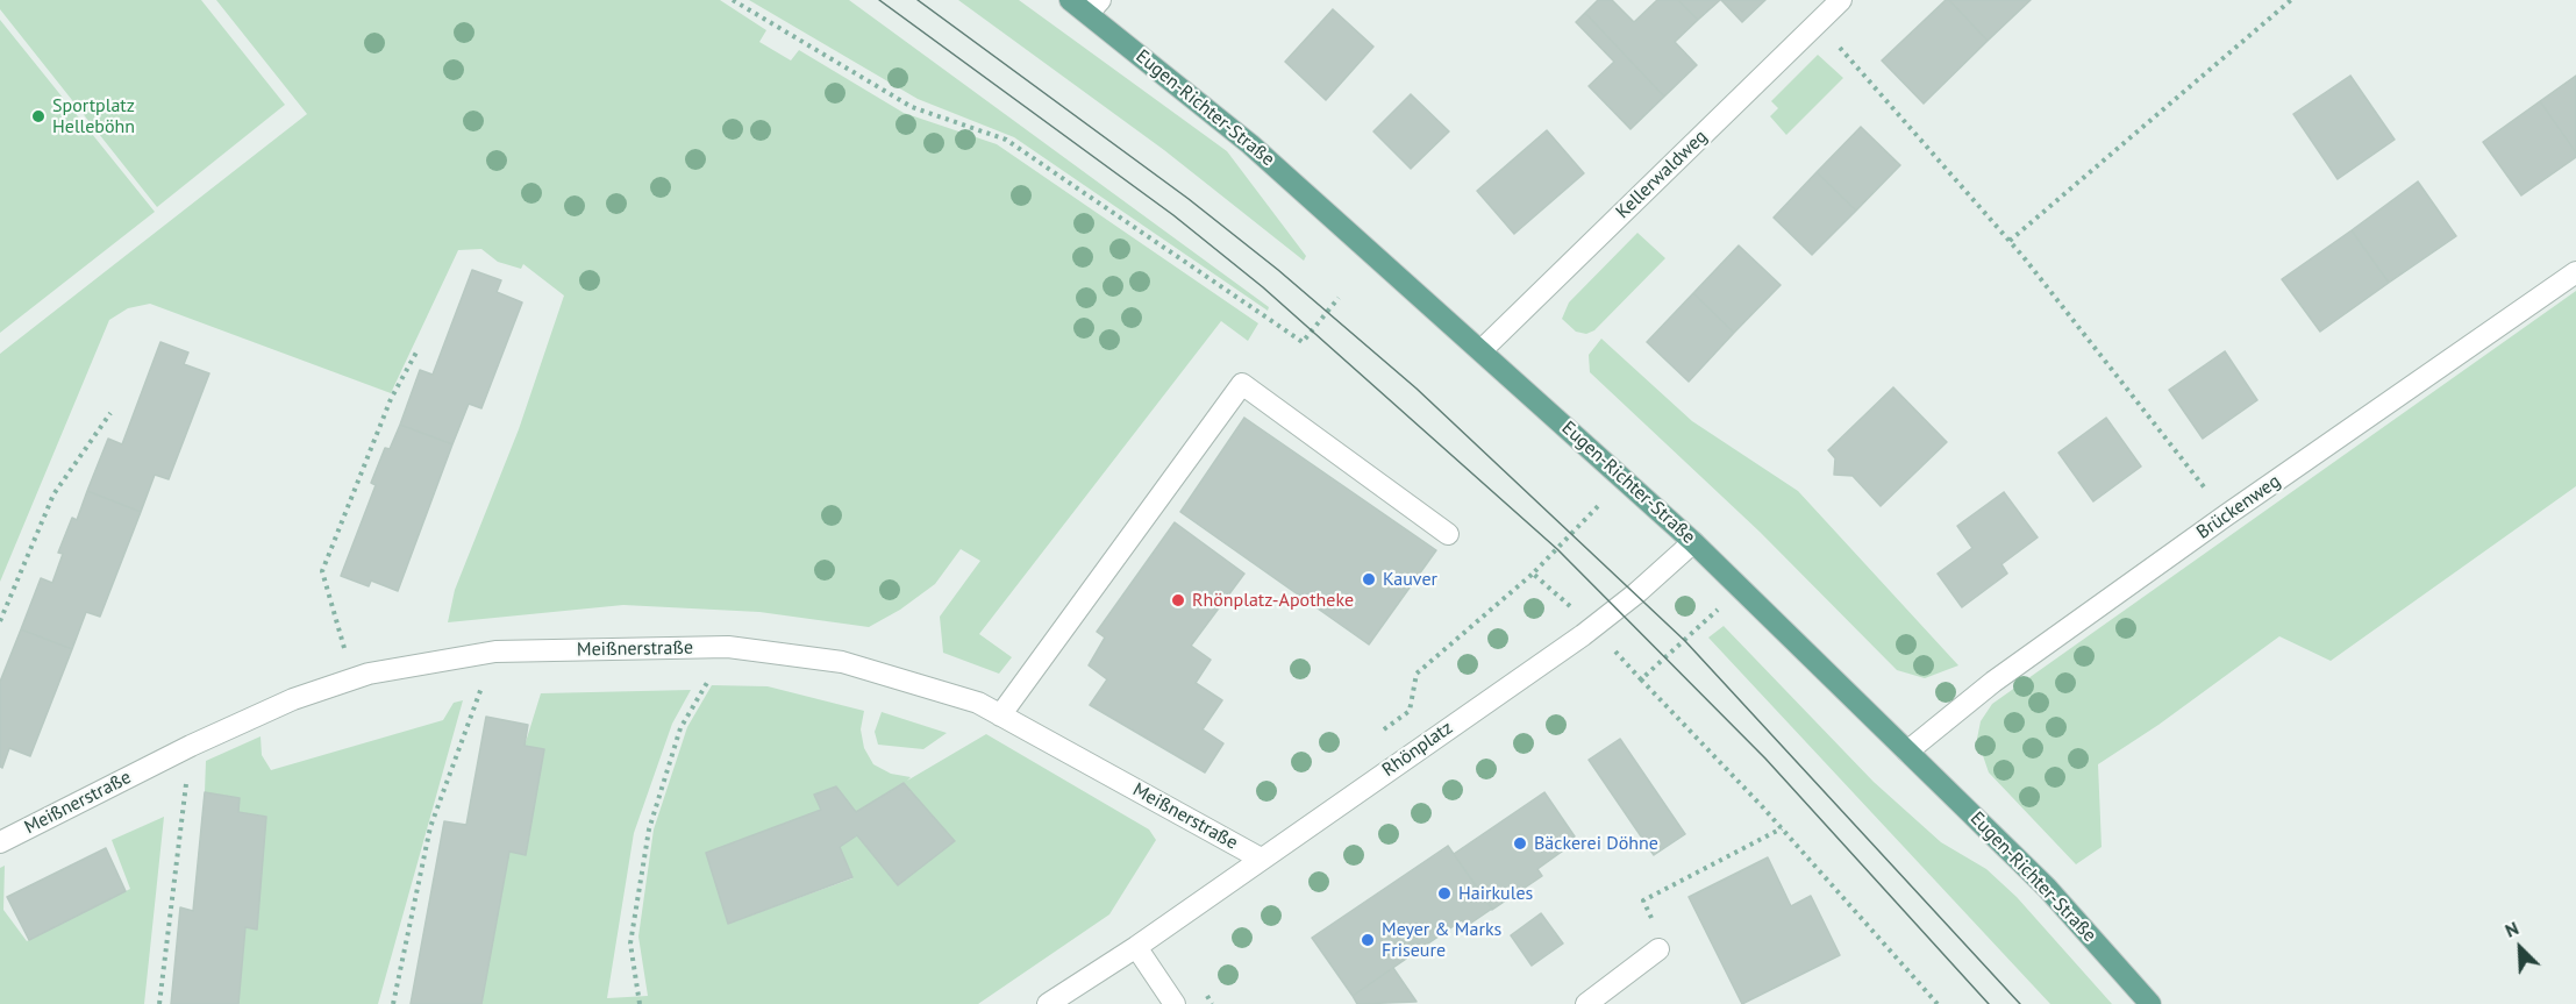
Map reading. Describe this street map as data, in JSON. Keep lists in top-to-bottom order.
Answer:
{
  "streets": {
    "main road": ["Eugen-Richter-Straße"],
    "street": [
      "Kellerwaldweg",
      "Brückenweg",
      "Meißnerstraße",
      "Rhönplatz"
    ]
  },
  "crossings": [
    ["Eugen-Richter-Straße", "Kellerwaldweg"],
    ["Eugen-Richter-Straße", "Brückenweg"],
    ["Eugen-Richter-Straße", "Rhönplatz"],
    ["Meißnerstraße", "Rhönplatz"]
  ],
  "places": [
    "Sportplatz Helleböhn",
    "Kauver",
    "Rhönplatz-Apotheke",
    "Bäckerei Döhne",
    "Hairkules",
    "Meyer & Marks Friseure"
  ],
  "north": "top left"
}
